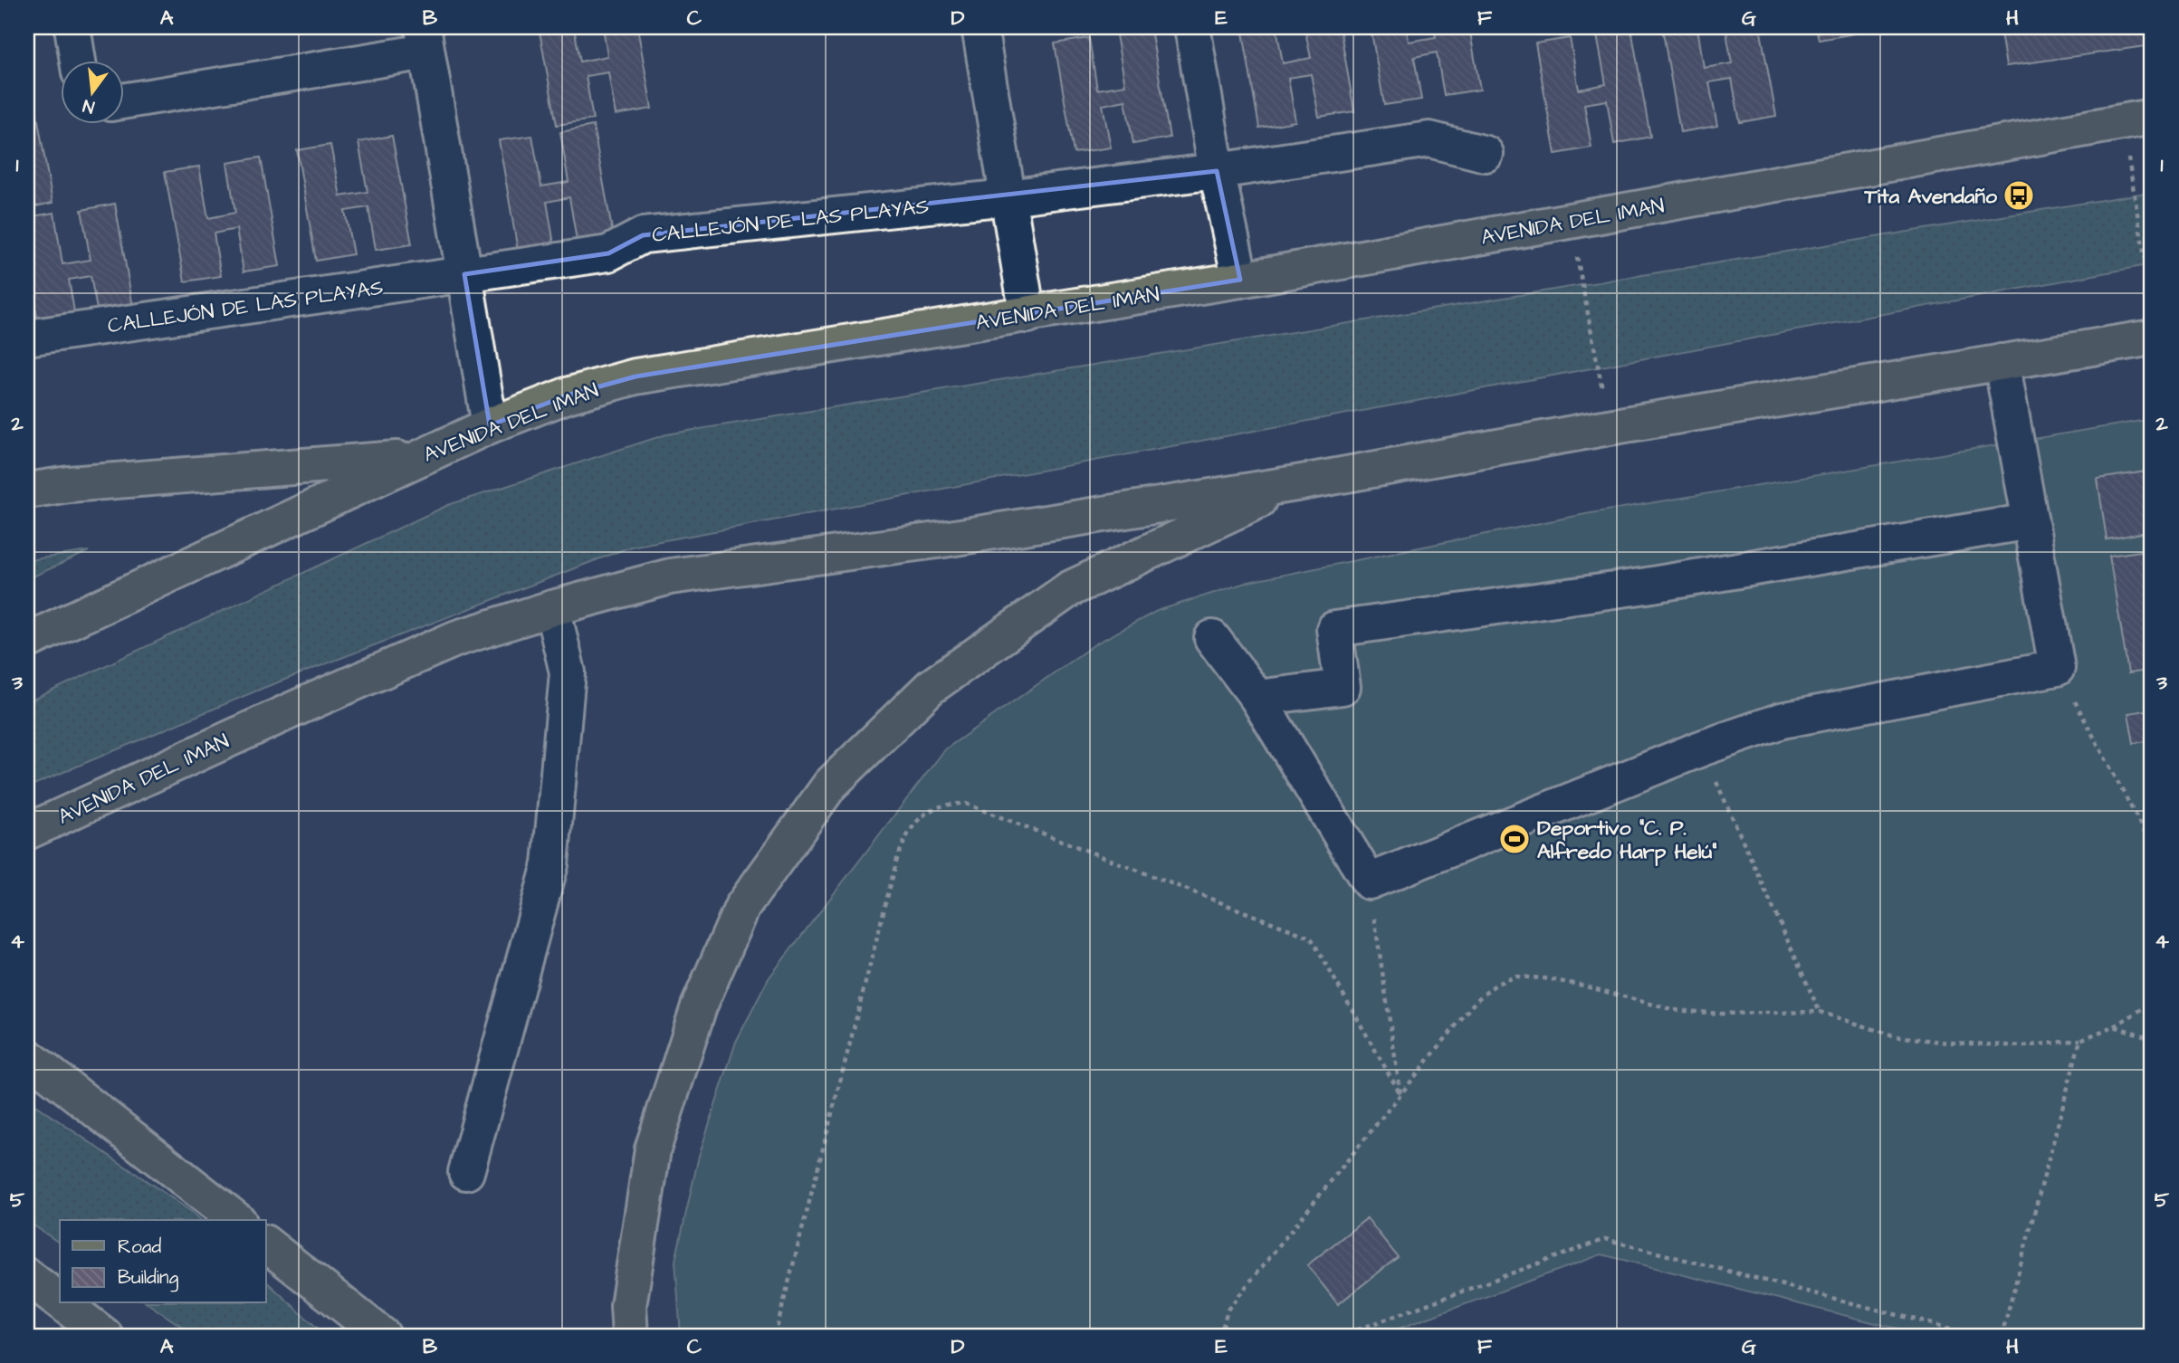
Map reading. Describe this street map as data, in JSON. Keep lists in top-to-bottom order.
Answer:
{
  "streets": {
    "main road": ["AVENIDA DEL IMAN"],
    "street": ["CALLEJÓN DE LAS PLAYAS"]
  },
  "places": {
    "bus stop": ["Tita Avendaño"],
    "sports": ["Deportivo \"C. P. Alfredo Harp Helú\""]
  },
  "legend": ["Road", "Building"],
  "north": "bottom",
  "grid": {
    "columns": [
      "A",
      "B",
      "C",
      "D",
      "E",
      "F",
      "G",
      "H"
    ],
    "rows": [
      "1",
      "2",
      "3",
      "4",
      "5"
    ]
  }
}
